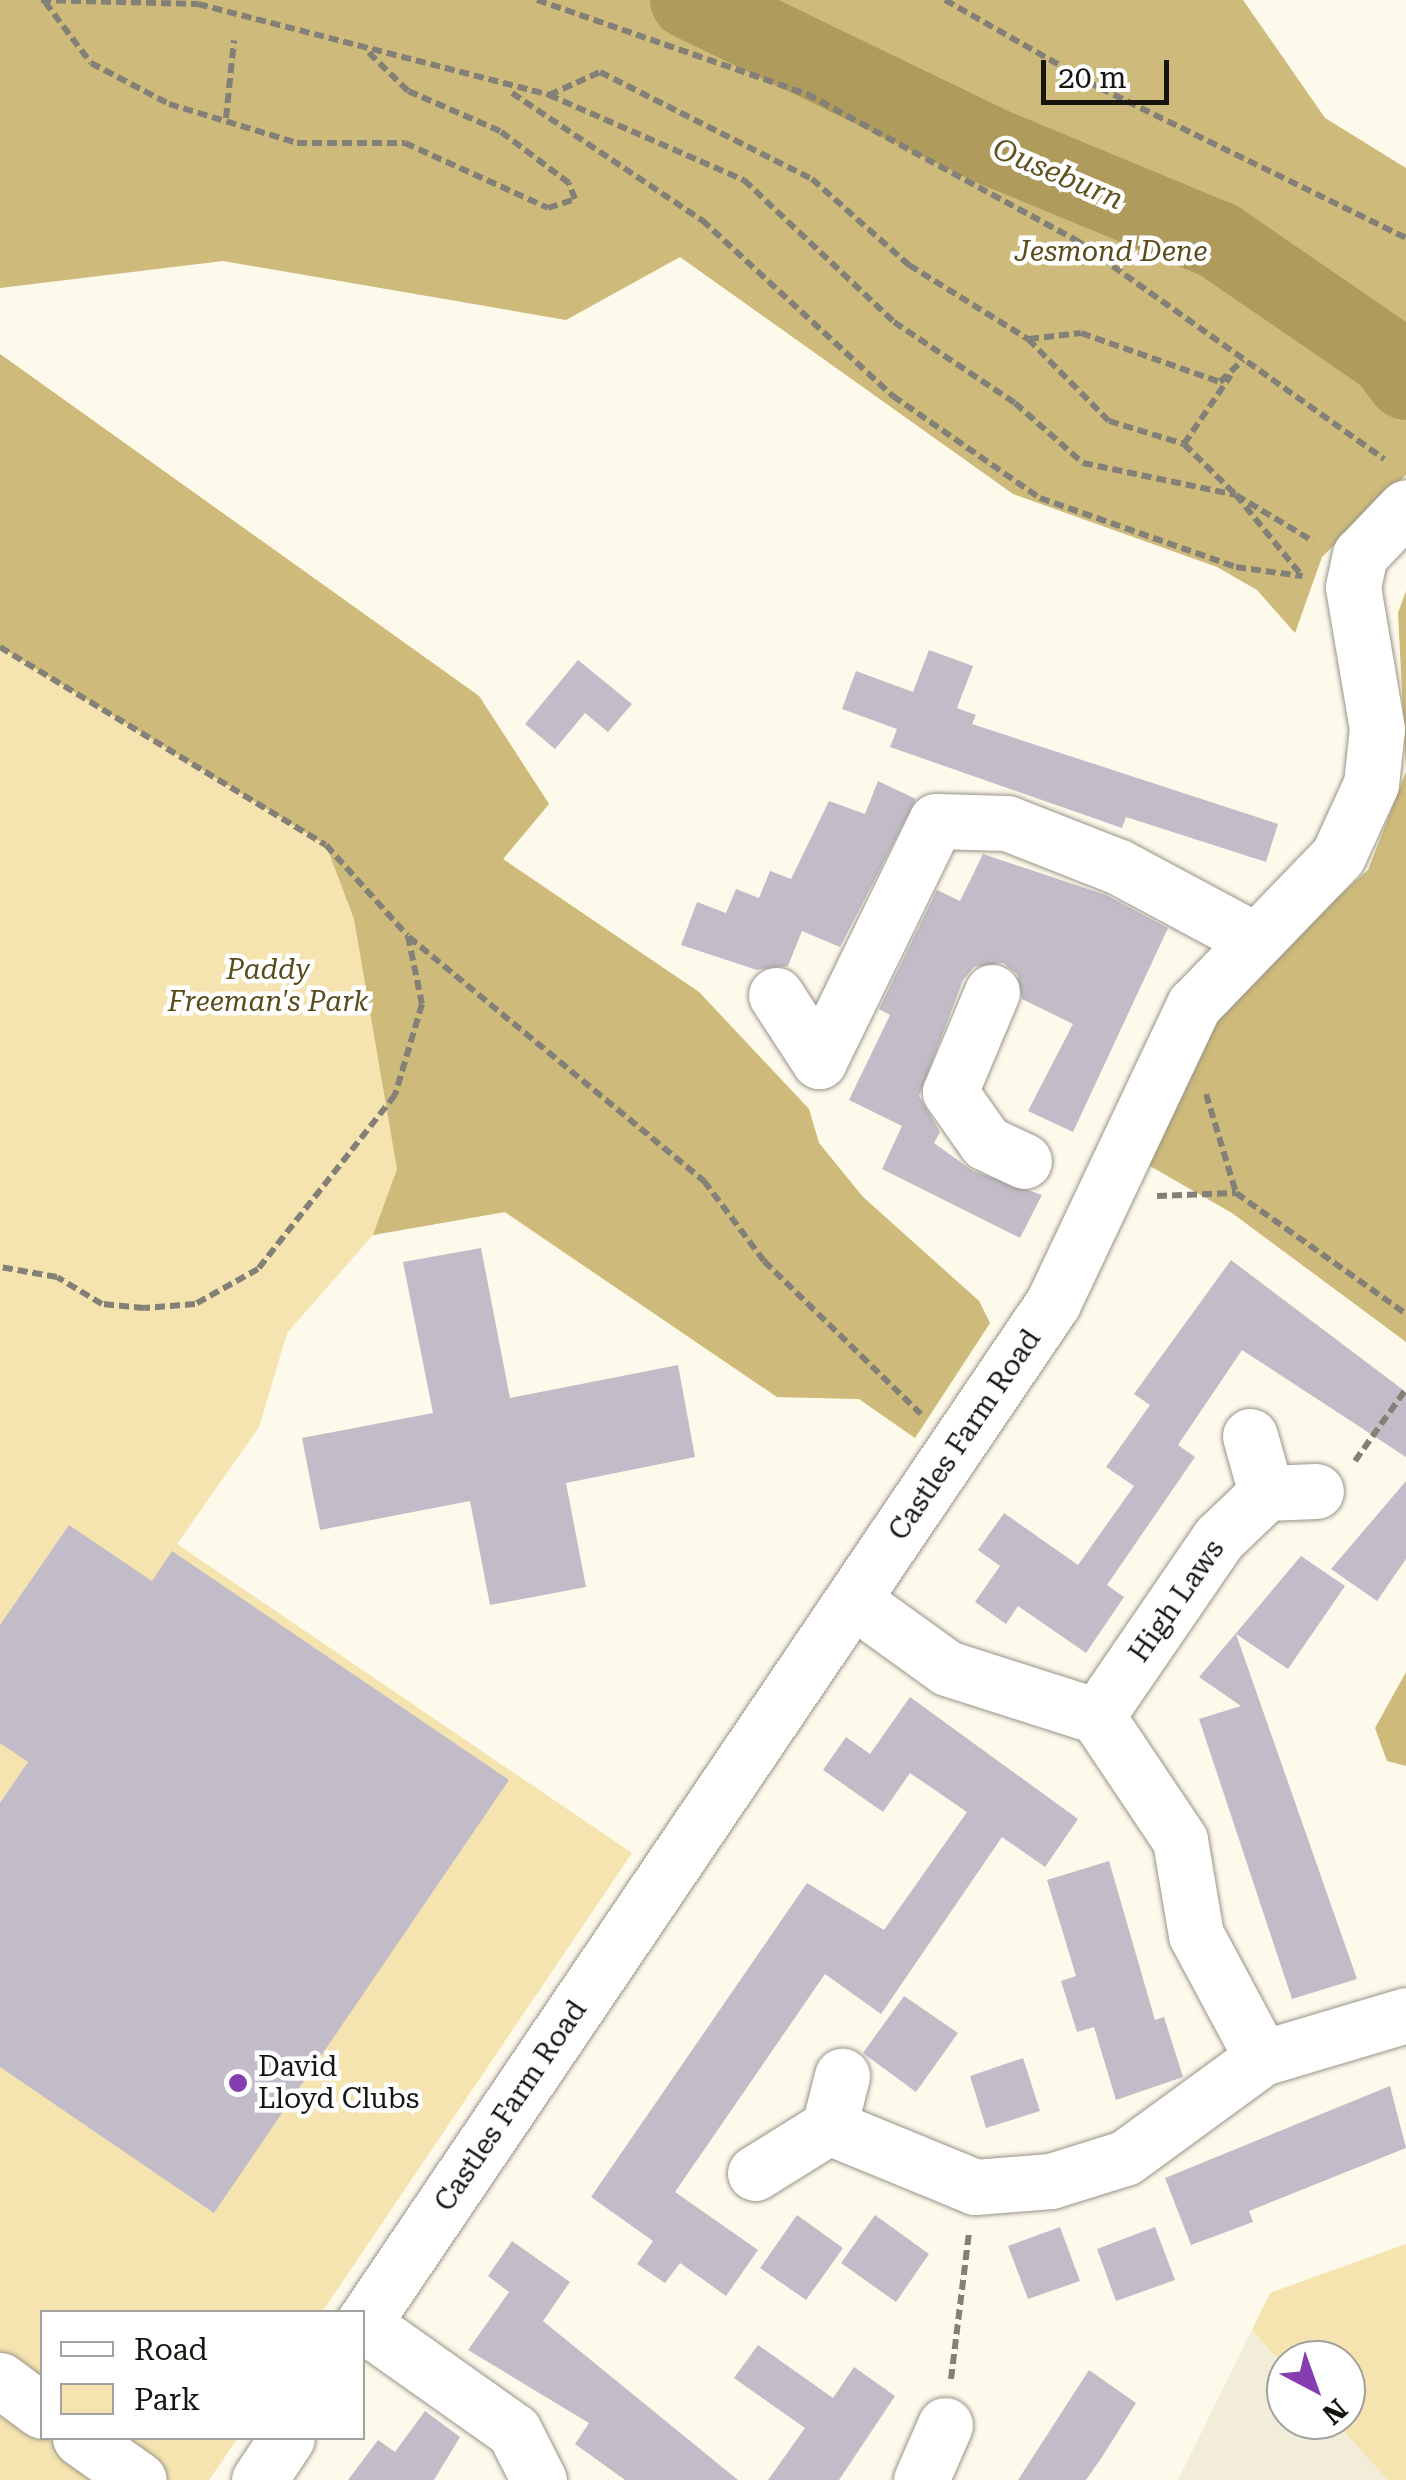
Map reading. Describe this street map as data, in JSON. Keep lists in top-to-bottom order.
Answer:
{
  "streets": {
    "street": ["Castles Farm Road", "High Laws"]
  },
  "water": ["Ouseburn"],
  "parks": ["Jesmond Dene", "Paddy Freeman's Park"],
  "places": ["David Lloyd Clubs"],
  "legend": ["Road", "Park"],
  "scale_bar": "20 m",
  "north": "bottom right"
}
